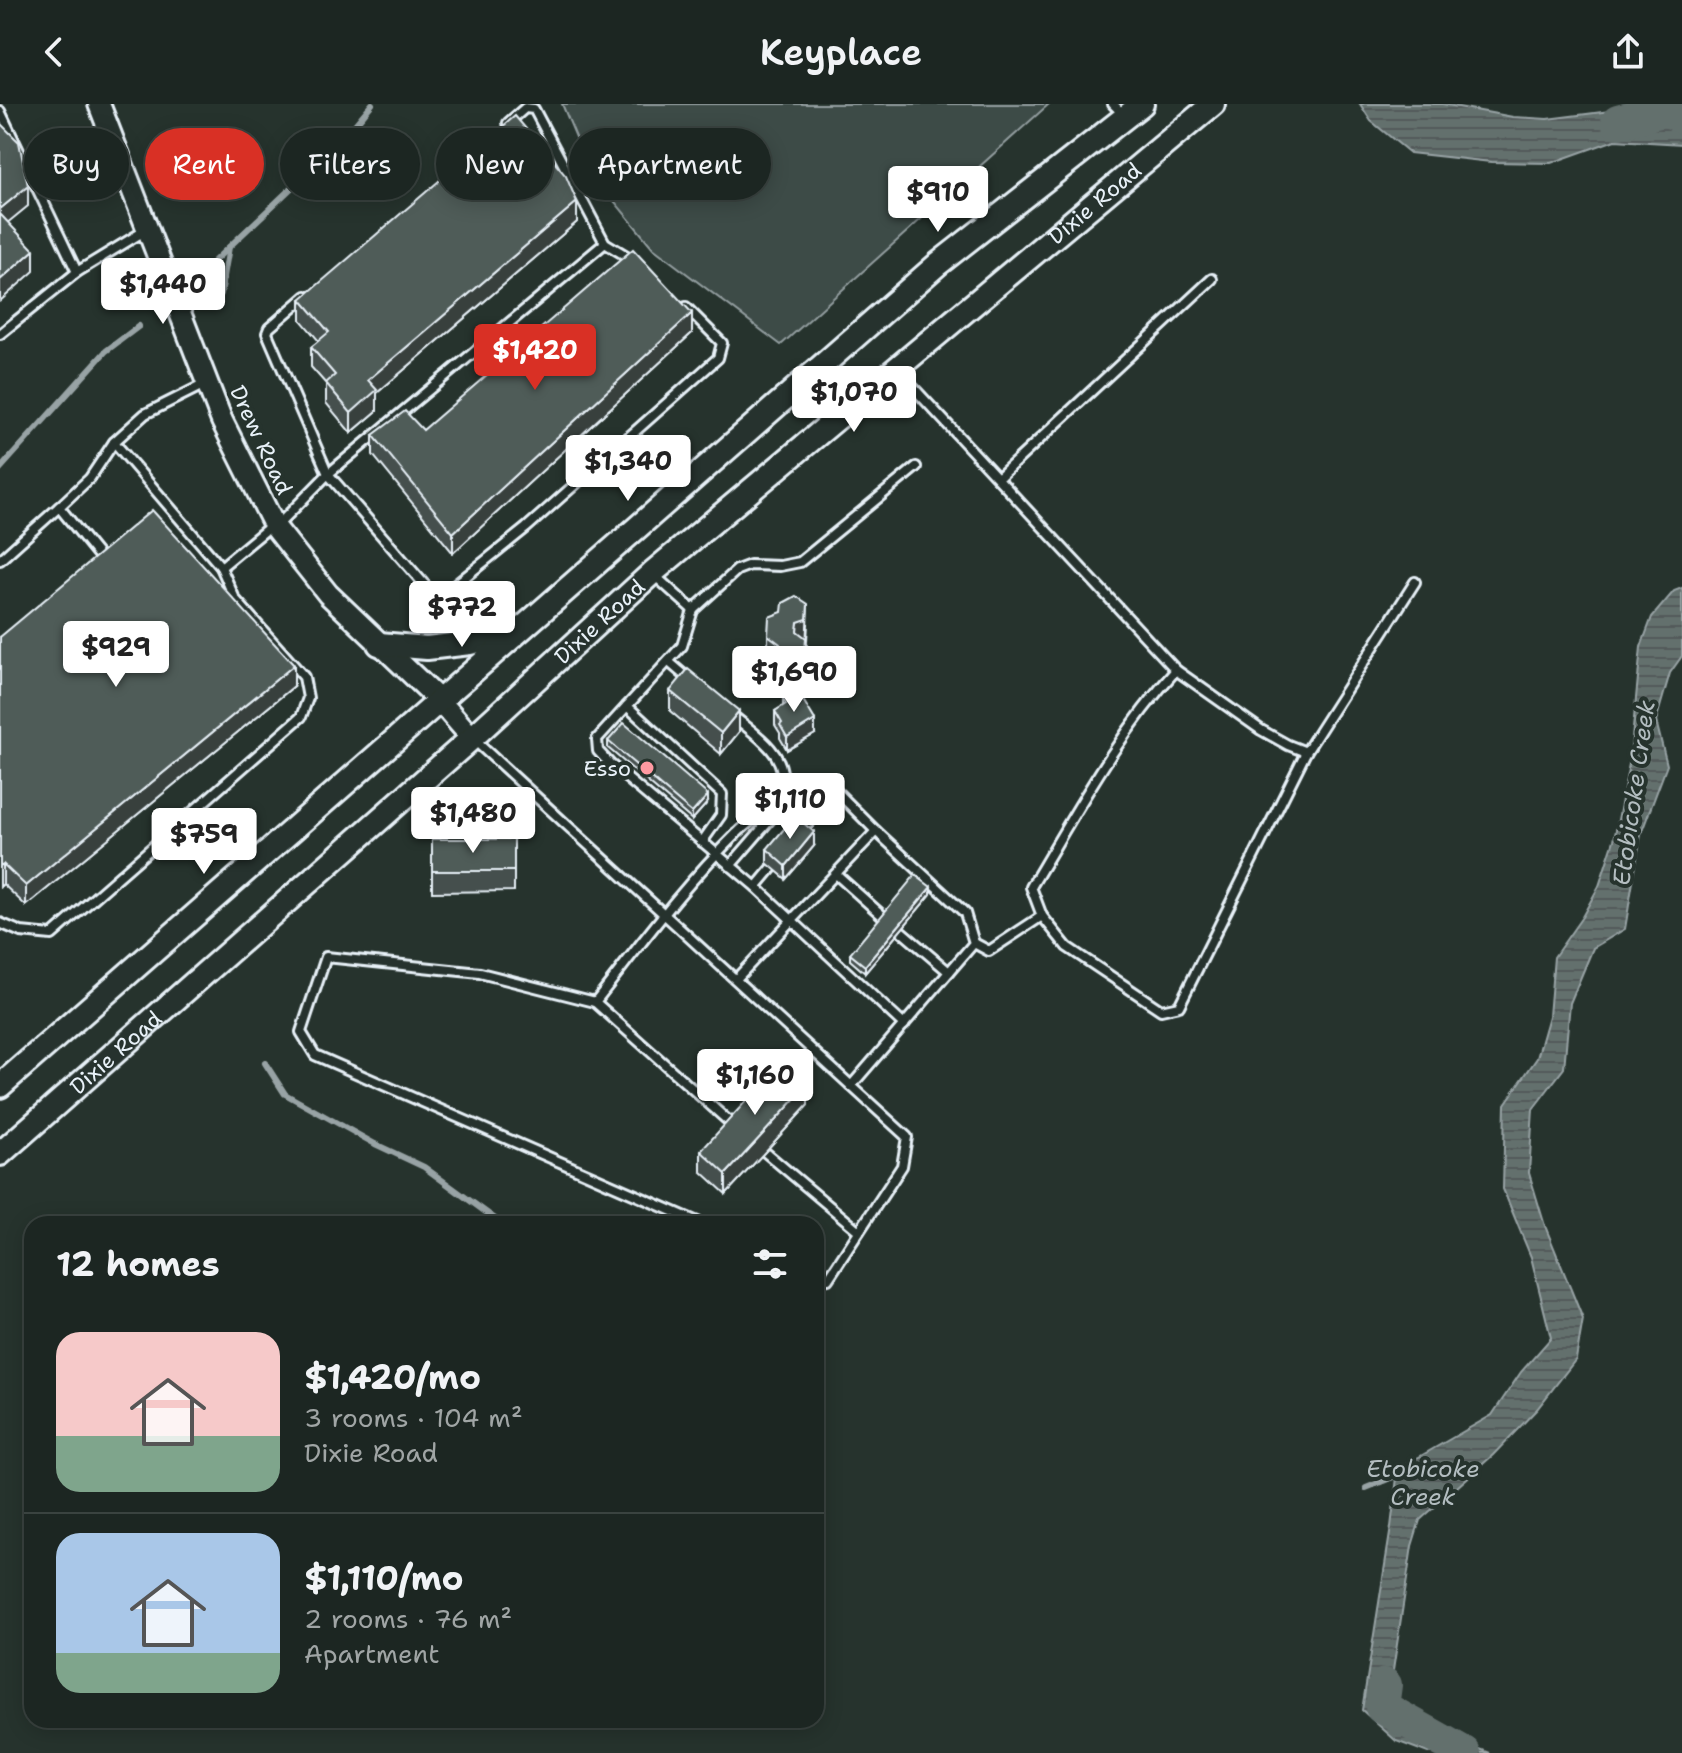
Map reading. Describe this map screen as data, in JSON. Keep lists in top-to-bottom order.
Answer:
{
  "streets": {
    "main road": ["Dixie Road"],
    "street": ["Drew Road"]
  },
  "crossings": [
    ["Dixie Road", "Drew Road"]
  ],
  "water": ["Etobicoke Creek"],
  "places": ["Esso"],
  "page": {
    "header": "Keyplace",
    "chip": [
      "Buy",
      "Rent",
      "Filters",
      "New",
      "Apartment"
    ],
    "price": [
      "$910",
      "$1,440",
      "$1,420",
      "$1,070",
      "$1,340",
      "$772",
      "$929",
      "$1,690",
      "$1,110",
      "$1,480",
      "$759",
      "$1,160"
    ],
    "heading": "12 homes",
    "list": [
      {
        "name": "$1,420/mo",
        "note": "3 rooms · 104 m² · Dixie Road"
      },
      {
        "name": "$1,110/mo",
        "note": "2 rooms · 76 m² · Apartment"
      }
    ]
  }
}
